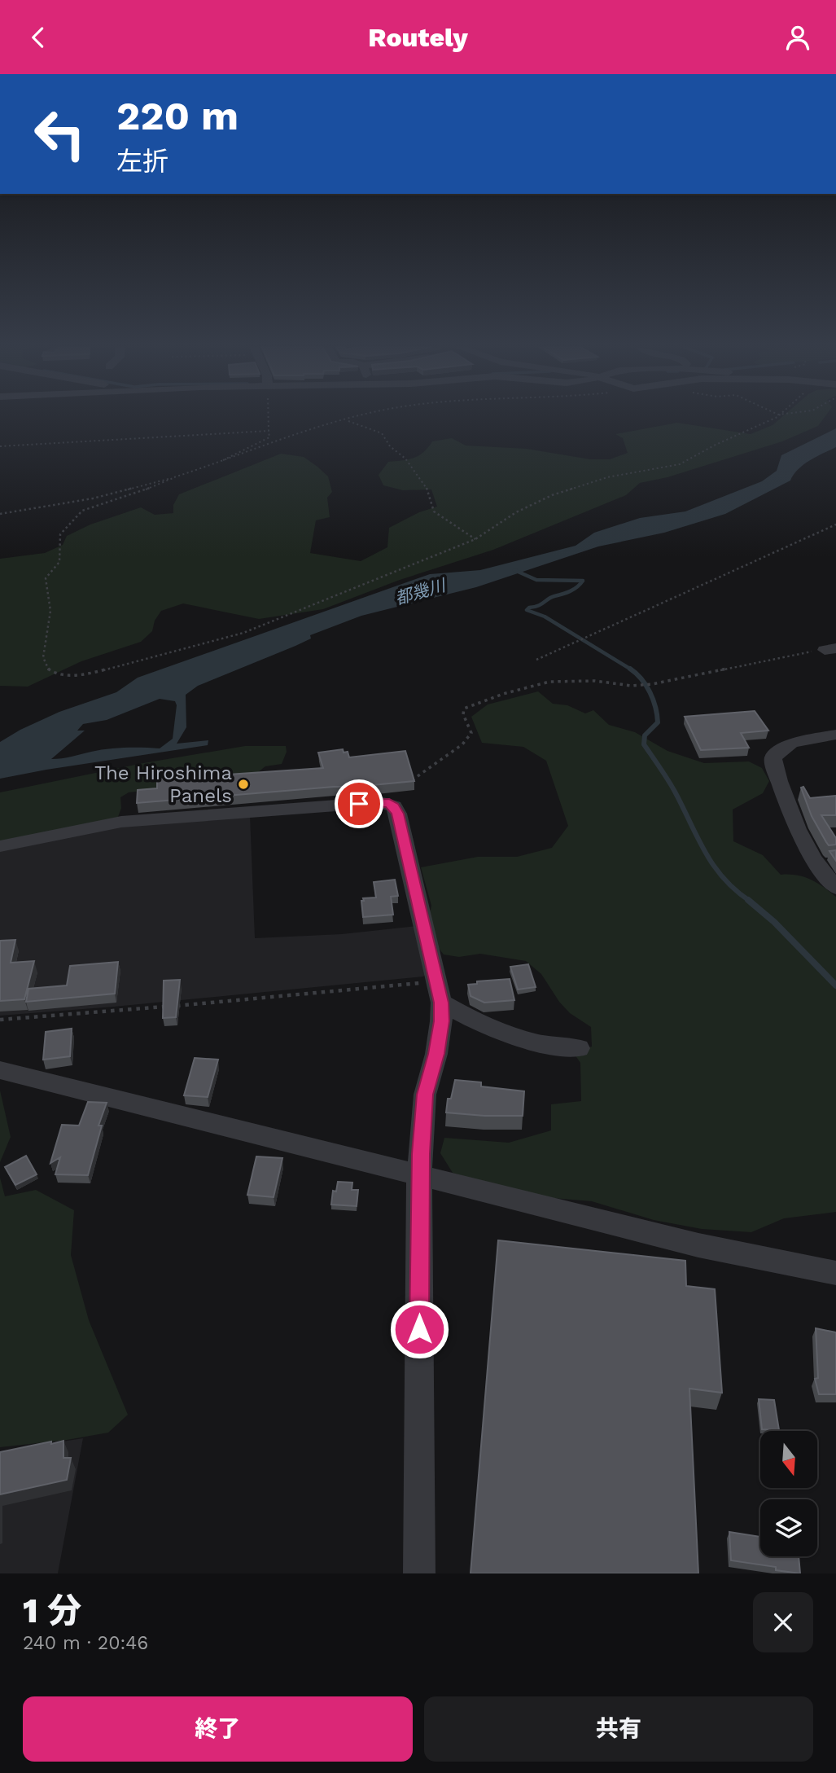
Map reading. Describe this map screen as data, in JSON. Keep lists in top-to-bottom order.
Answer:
{
  "water": ["都幾川"],
  "places": ["The Hiroshima Panels"],
  "north": "bottom",
  "page": {
    "header": "Routely",
    "turn": ["220 m", "左折"],
    "heading": ["1 分", "240 m · 20:46"],
    "buttons": ["終了", "共有"]
  }
}
